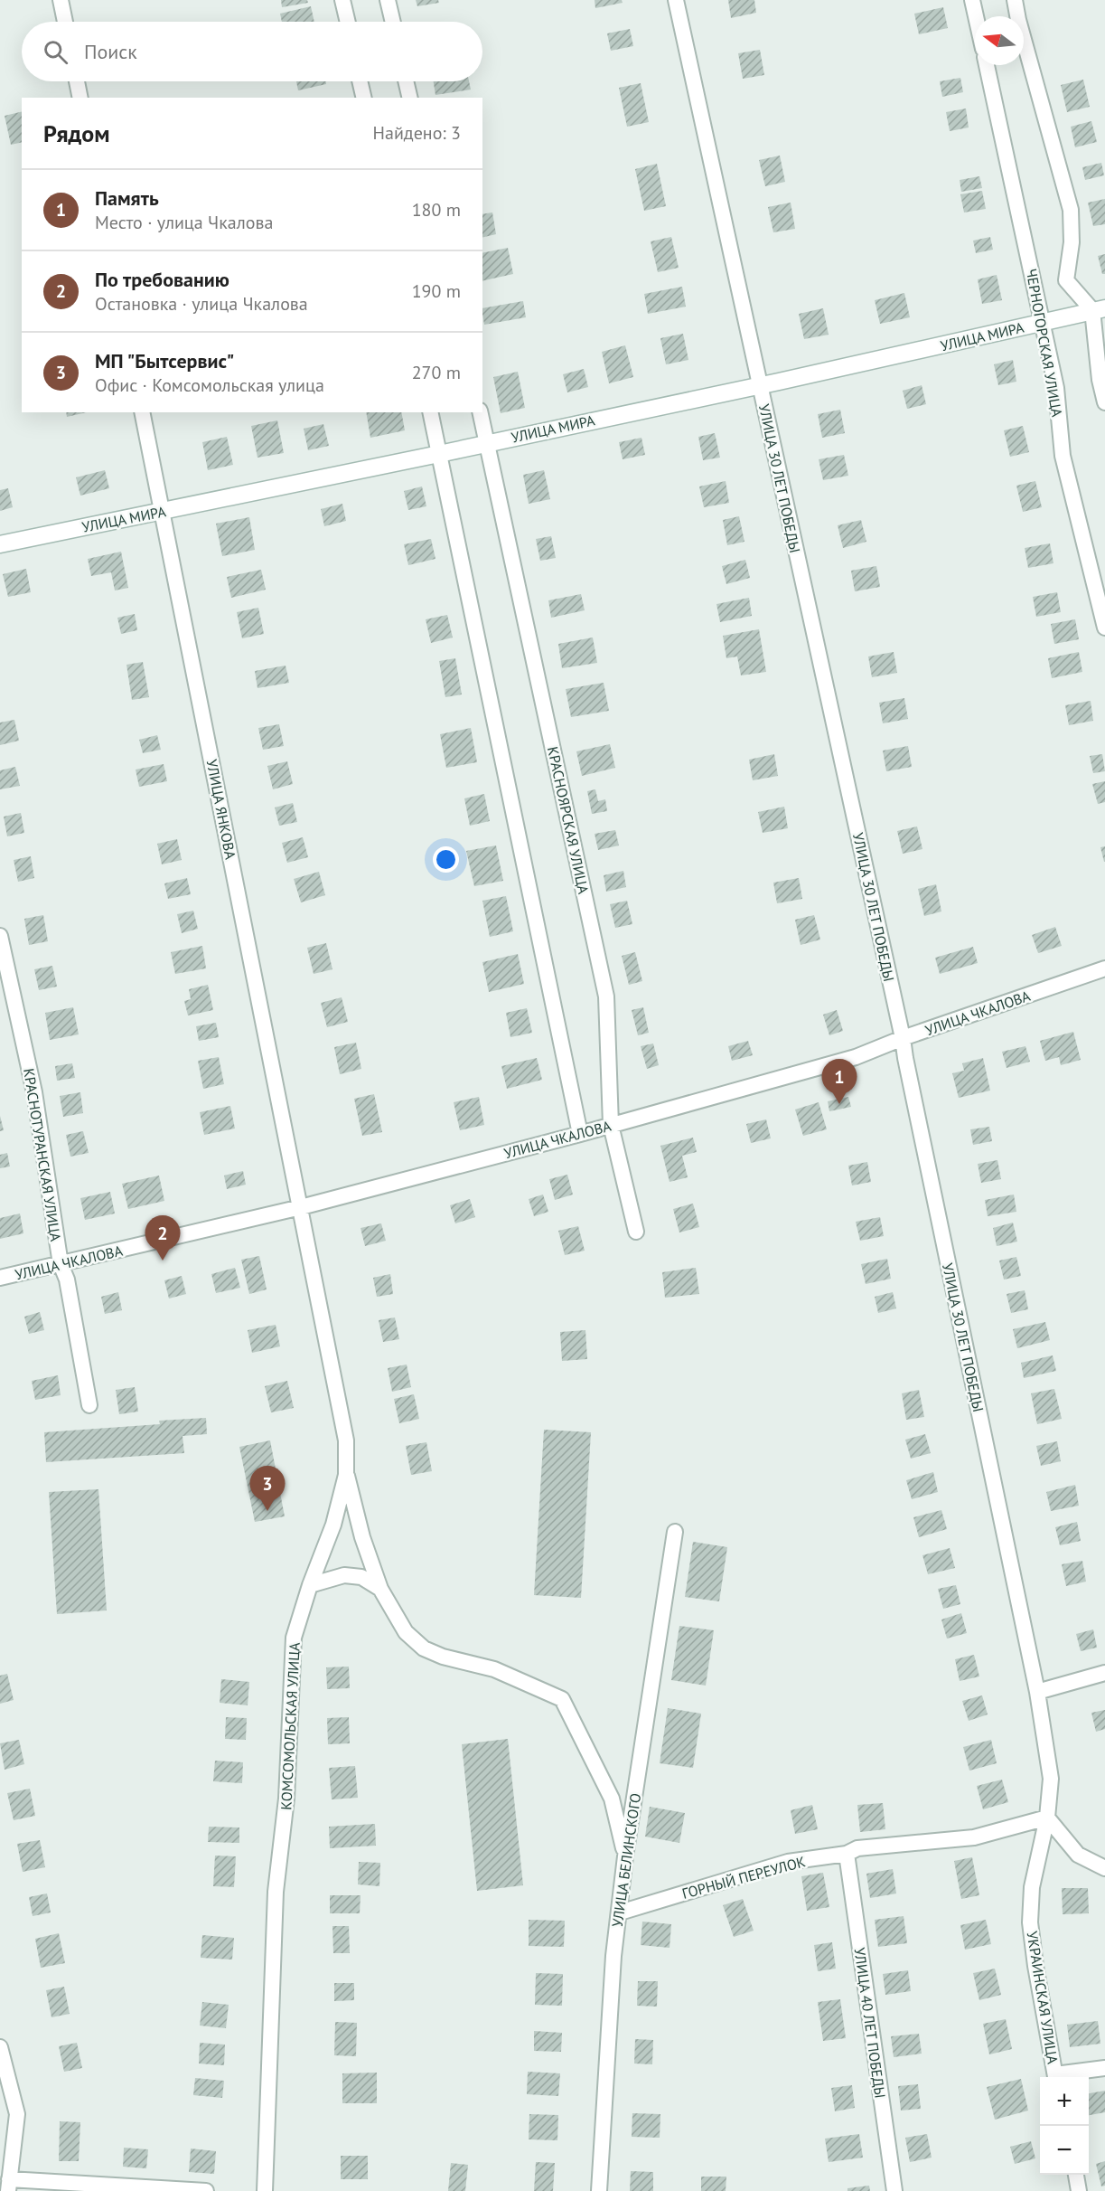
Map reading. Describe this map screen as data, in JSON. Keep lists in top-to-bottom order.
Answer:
{
  "streets": {
    "main road": ["УЛИЦА МИРА"],
    "street": [
      "ЧЕРНОГОРСКАЯ УЛИЦА",
      "УЛИЦА 30 ЛЕТ ПОБЕДЫ",
      "УЛИЦА ЯНКОВА",
      "КРАСНОЯРСКАЯ УЛИЦА",
      "УЛИЦА ЧКАЛОВА",
      "КРАСНОТУРАНСКАЯ УЛИЦА",
      "КОМСОМОЛЬСКАЯ УЛИЦА",
      "УЛИЦА БЕЛИНСКОГО",
      "ГОРНЫЙ ПЕРЕУЛОК",
      "УКРАИНСКАЯ УЛИЦА",
      "УЛИЦА 40 ЛЕТ ПОБЕДЫ"
    ]
  },
  "crossings": [
    ["УЛИЦА МИРА", "ЧЕРНОГОРСКАЯ УЛИЦА"],
    ["УЛИЦА МИРА", "УЛИЦА 30 ЛЕТ ПОБЕДЫ"],
    ["УЛИЦА МИРА", "УЛИЦА ЯНКОВА"],
    ["УЛИЦА МИРА", "КРАСНОЯРСКАЯ УЛИЦА"],
    ["УЛИЦА 30 ЛЕТ ПОБЕДЫ", "УЛИЦА ЧКАЛОВА"],
    ["УЛИЦА 30 ЛЕТ ПОБЕДЫ", "ГОРНЫЙ ПЕРЕУЛОК"],
    ["УЛИЦА 30 ЛЕТ ПОБЕДЫ", "УКРАИНСКАЯ УЛИЦА"],
    ["УЛИЦА ЯНКОВА", "УЛИЦА ЧКАЛОВА"],
    ["УЛИЦА ЯНКОВА", "КОМСОМОЛЬСКАЯ УЛИЦА"],
    ["КРАСНОЯРСКАЯ УЛИЦА", "УЛИЦА ЧКАЛОВА"],
    ["УЛИЦА ЧКАЛОВА", "КРАСНОТУРАНСКАЯ УЛИЦА"],
    ["УЛИЦА ЧКАЛОВА", "КОМСОМОЛЬСКАЯ УЛИЦА"],
    ["УЛИЦА БЕЛИНСКОГО", "ГОРНЫЙ ПЕРЕУЛОК"],
    ["ГОРНЫЙ ПЕРЕУЛОК", "УКРАИНСКАЯ УЛИЦА"],
    ["ГОРНЫЙ ПЕРЕУЛОК", "УЛИЦА 40 ЛЕТ ПОБЕДЫ"]
  ],
  "north": "left",
  "page": {
    "search": "Поиск",
    "heading": ["Рядом", "Найдено: 3"],
    "list": [
      {
        "mark": "1",
        "name": "Память",
        "note": "Место · улица Чкалова",
        "value": "180 m"
      },
      {
        "mark": "2",
        "name": "По требованию",
        "note": "Остановка · улица Чкалова",
        "value": "190 m"
      },
      {
        "mark": "3",
        "name": "МП \"Бытсервис\"",
        "note": "Офис · Комсомольская улица",
        "value": "270 m"
      }
    ],
    "pins": ["1", "2", "3"],
    "map_buttons": ["+", "−"]
  }
}
